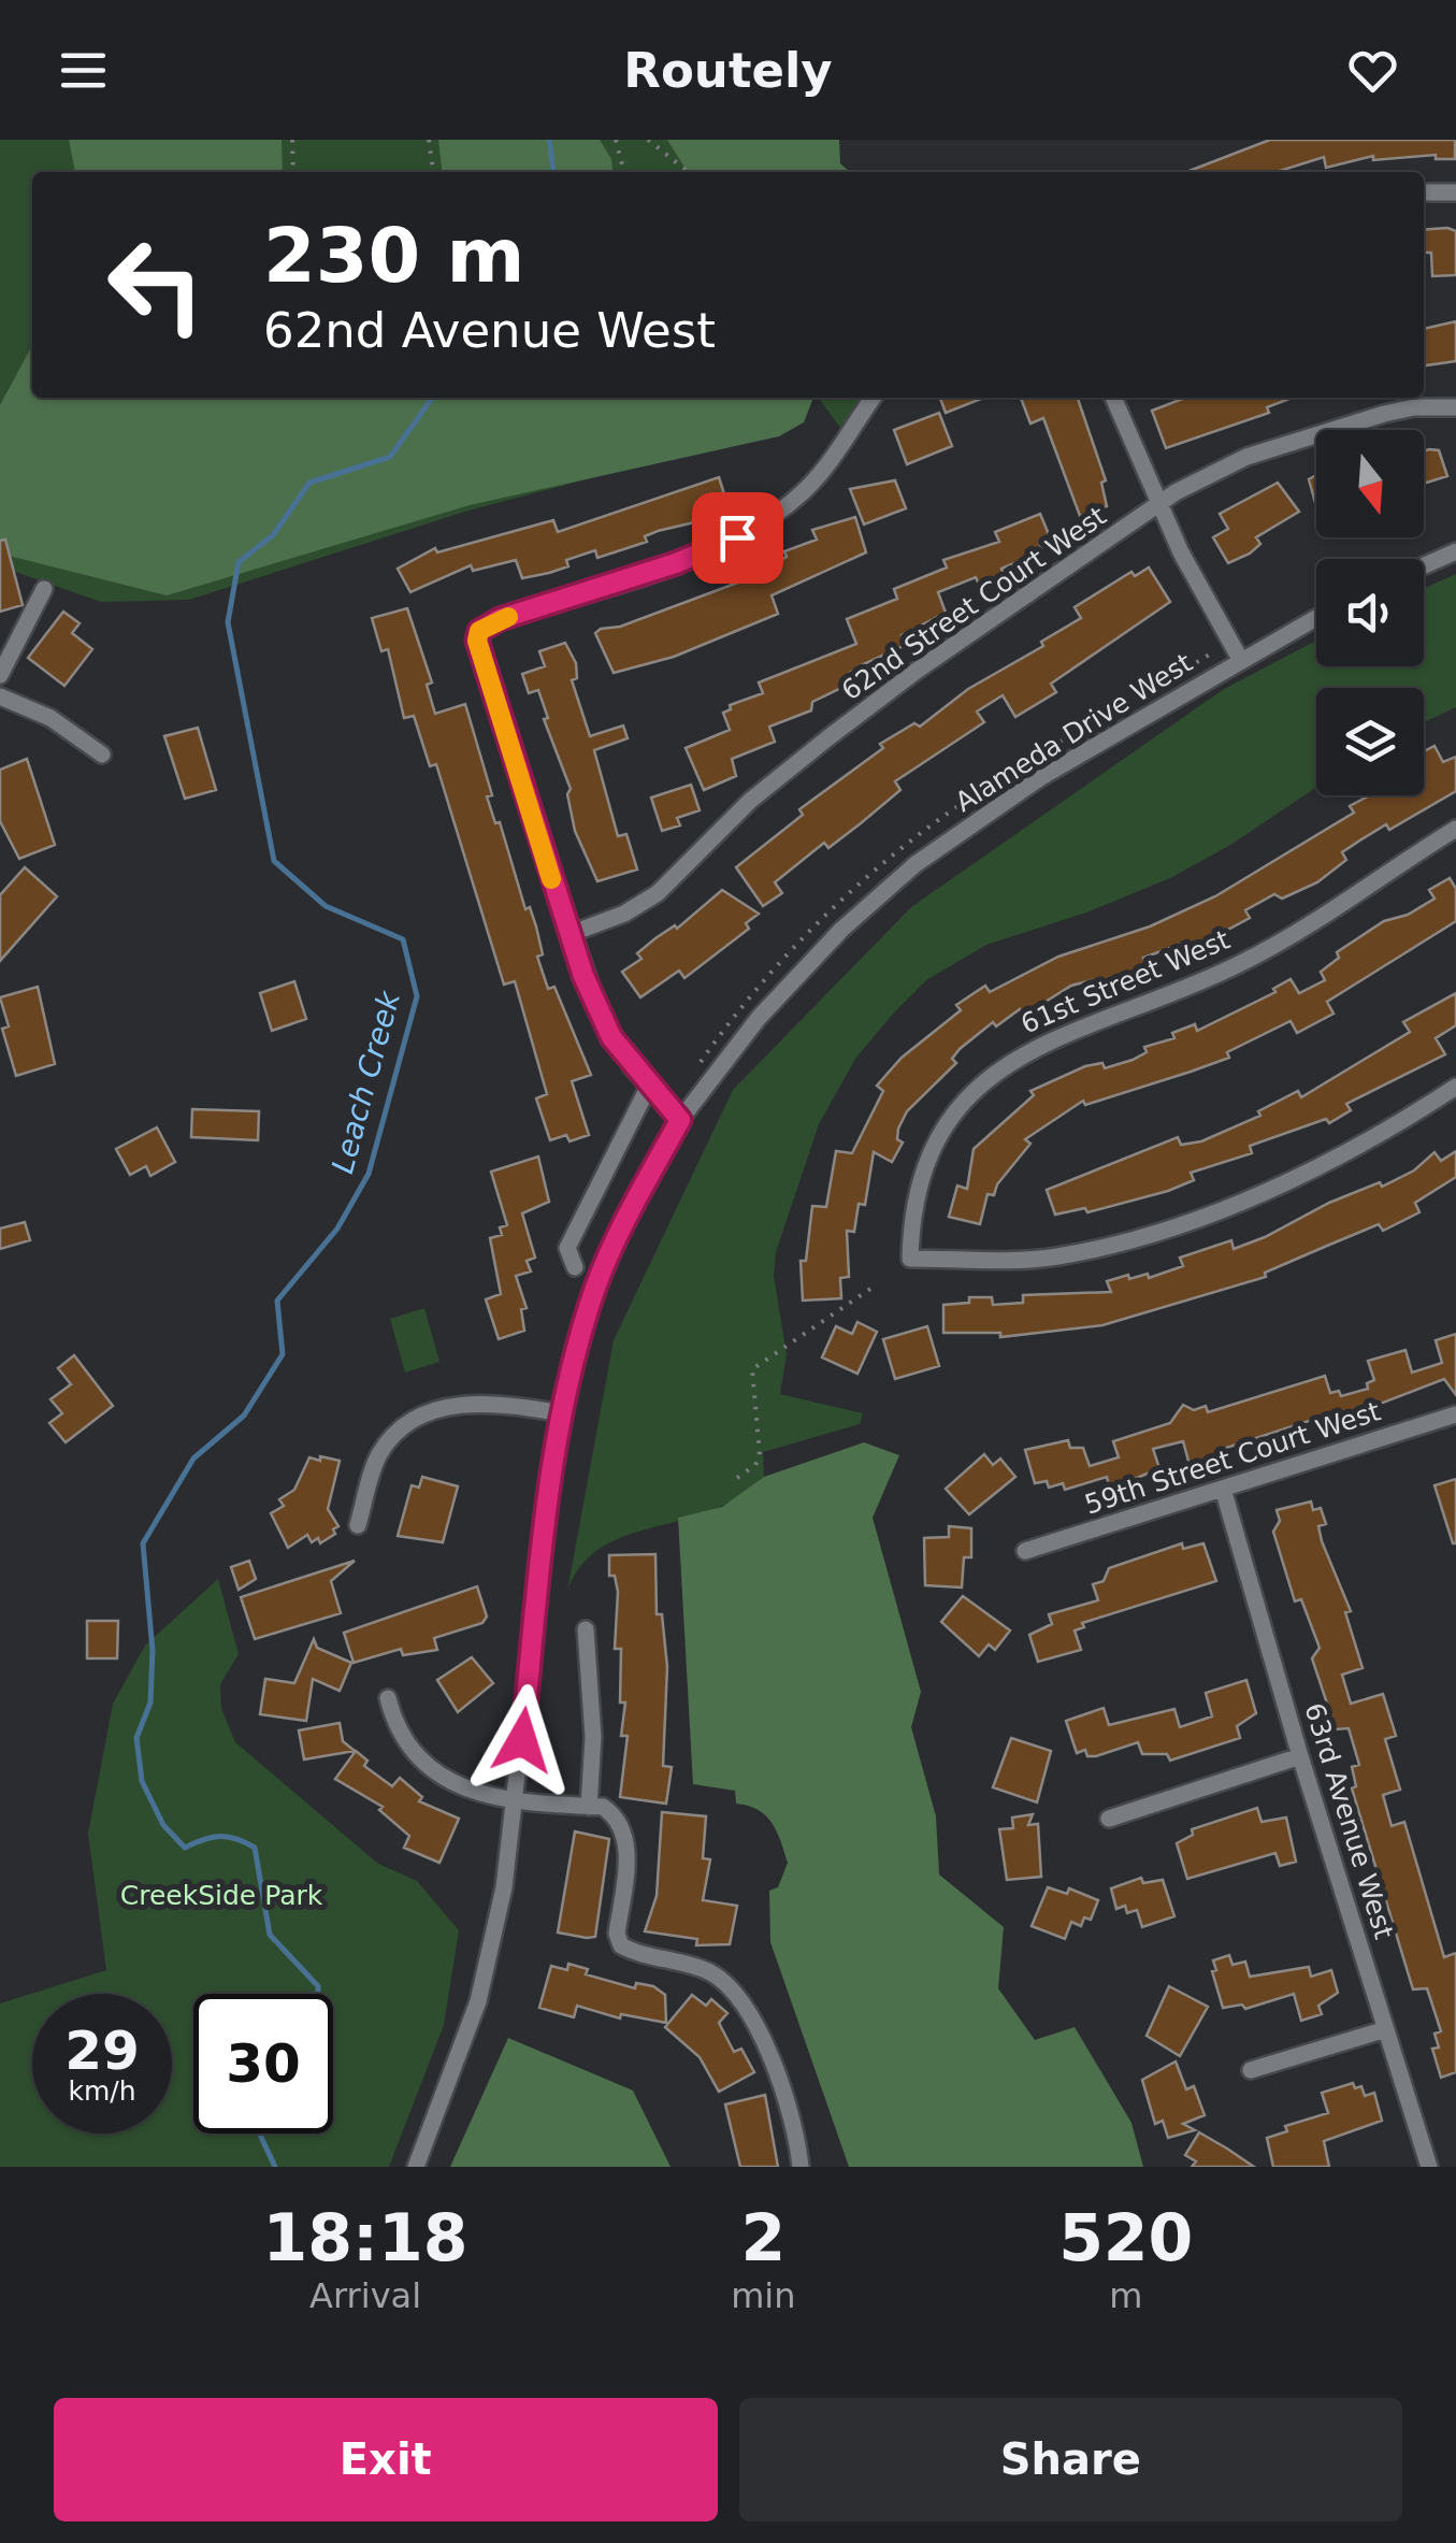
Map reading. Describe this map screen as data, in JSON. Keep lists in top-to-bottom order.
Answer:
{
  "streets": {
    "street": [
      "62nd Street Court West",
      "Alameda Drive West",
      "61st Street West",
      "59th Street Court West",
      "63rd Avenue West"
    ]
  },
  "crossings": [
    ["59th Street Court West", "63rd Avenue West"]
  ],
  "water": ["Leach Creek"],
  "parks": ["CreekSide Park"],
  "north": "bottom",
  "page": {
    "header": "Routely",
    "turn": ["230 m", "62nd Avenue West"],
    "speed": "29 km/h",
    "limit": "30",
    "eta": [
      "18:18",
      "Arrival",
      "2",
      "min",
      "520",
      "m"
    ],
    "buttons": ["Exit", "Share"]
  }
}
